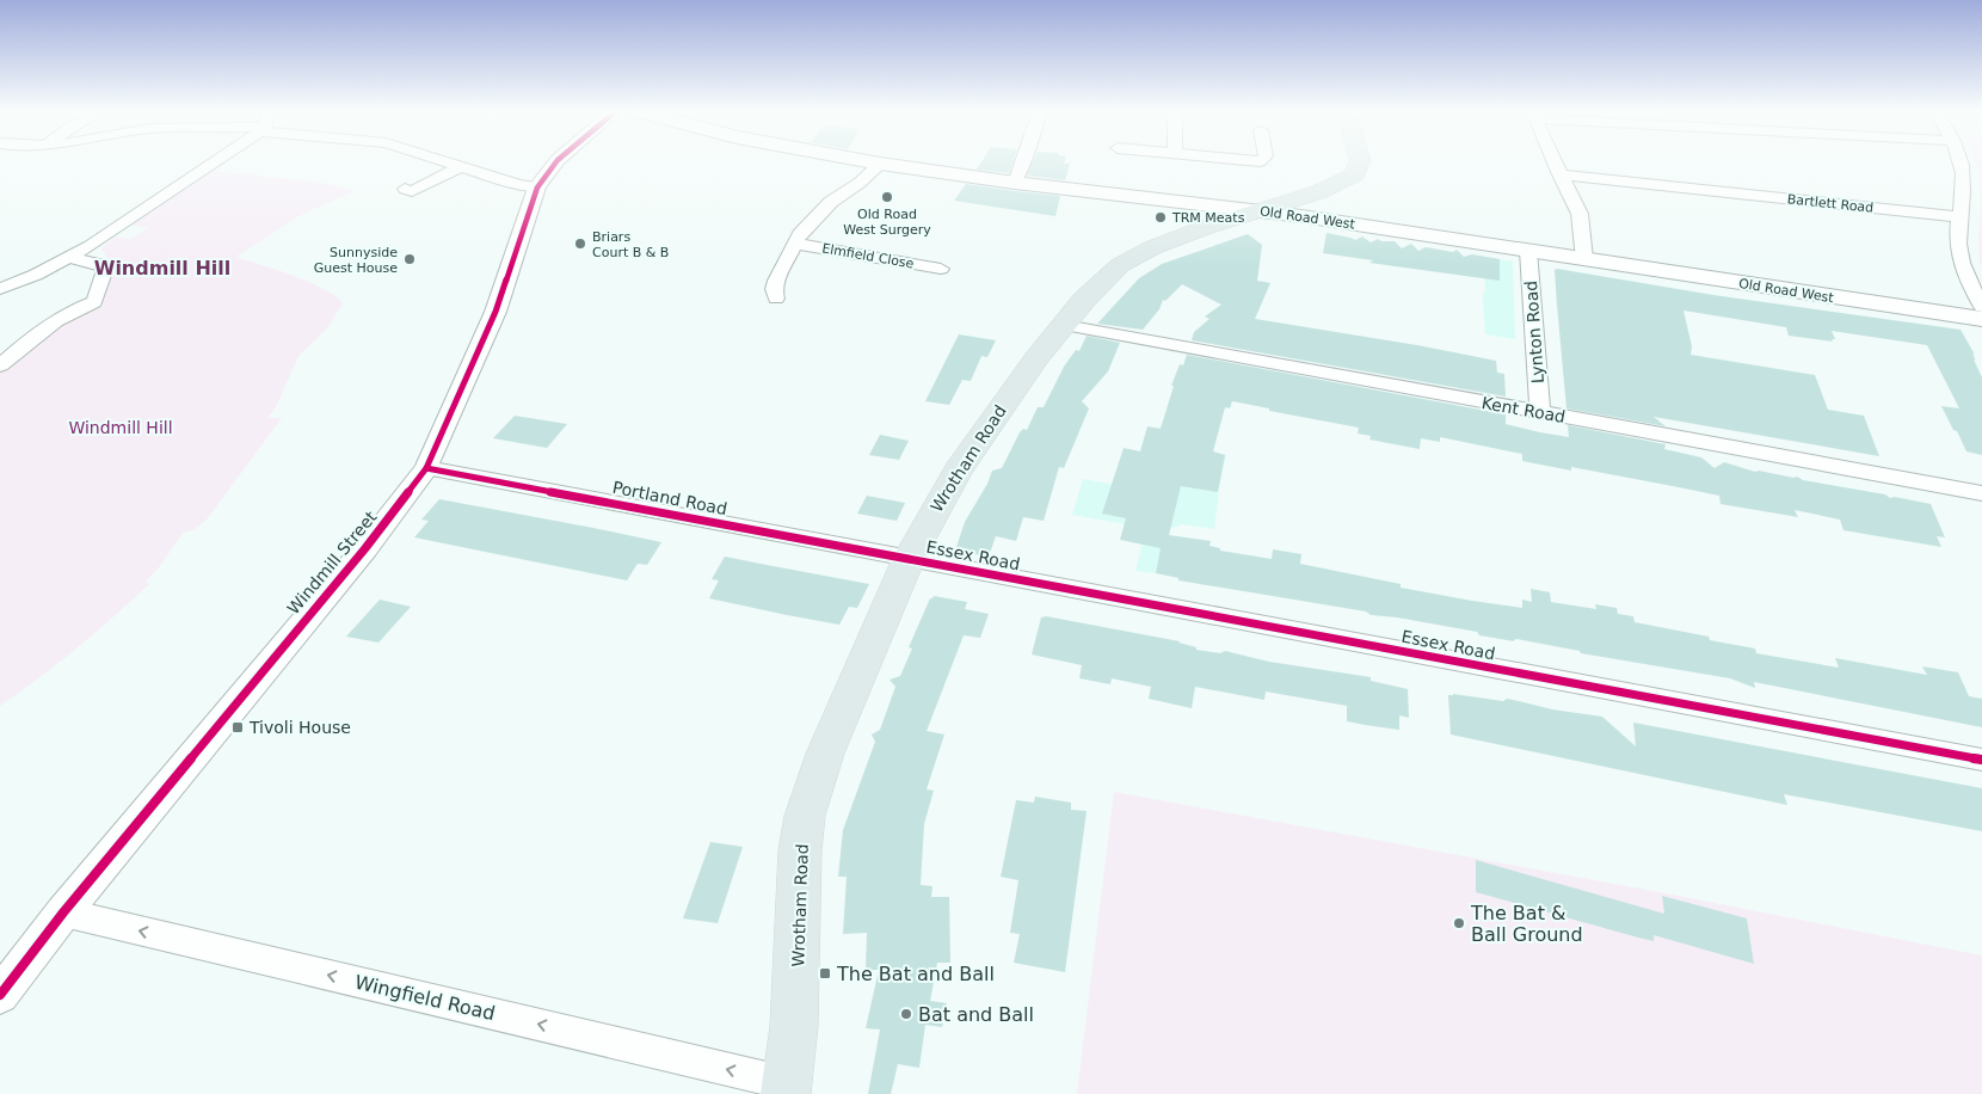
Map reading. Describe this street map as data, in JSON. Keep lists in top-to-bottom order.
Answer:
{
  "streets": {
    "main road": ["Old Road West", "Wrotham Road"],
    "street": [
      "Bartlett Road",
      "Elmfield Close",
      "Lynton Road",
      "Kent Road",
      "Portland Road",
      "Essex Road",
      "Windmill Street",
      "Wingfield Road"
    ]
  },
  "crossings": [
    ["Old Road West", "Lynton Road"],
    ["Old Road West", "Wrotham Road"],
    ["Lynton Road", "Kent Road"],
    ["Kent Road", "Wrotham Road"],
    ["Wrotham Road", "Portland Road"],
    ["Wrotham Road", "Essex Road"],
    ["Wrotham Road", "Wingfield Road"],
    ["Portland Road", "Essex Road"],
    ["Portland Road", "Windmill Street"],
    ["Windmill Street", "Wingfield Road"]
  ],
  "one_way": ["Wingfield Road"],
  "districts": ["Windmill Hill"],
  "parks": ["Windmill Hill"],
  "places": {
    "other": [
      "Old Road West Surgery",
      "TRM Meats",
      "Briars Court B & B",
      "Sunnyside Guest House",
      "The Bat & Ball Ground",
      "Bat and Ball"
    ],
    "transit": ["Tivoli House", "The Bat and Ball"]
  }
}
